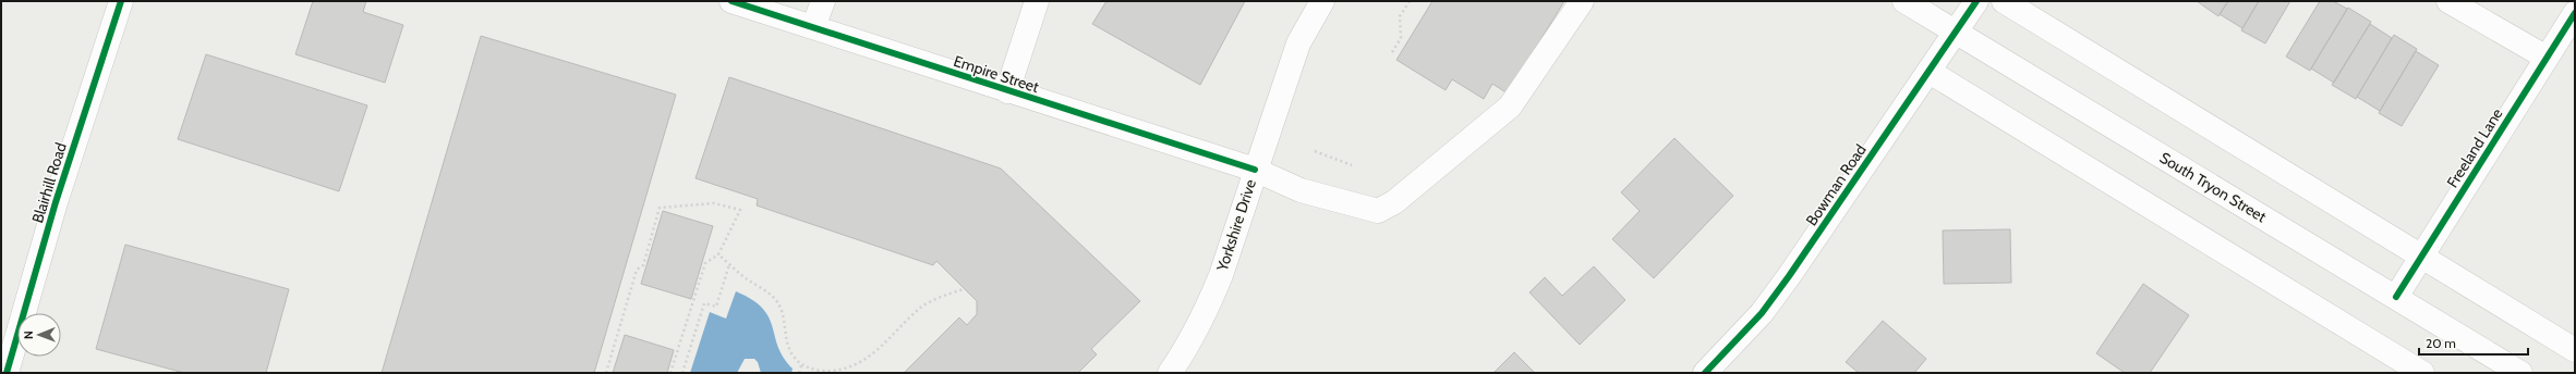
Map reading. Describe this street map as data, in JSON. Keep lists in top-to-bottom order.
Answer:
{
  "streets": {
    "street": [
      "Empire Street",
      "Freeland Lane",
      "Blairhill Road",
      "Bowman Road",
      "South Tryon Street",
      "Yorkshire Drive"
    ]
  },
  "crossings": [
    ["Empire Street", "Yorkshire Drive"],
    ["Freeland Lane", "South Tryon Street"],
    ["Bowman Road", "South Tryon Street"]
  ],
  "scale_bar": "20 m",
  "north": "left"
}
